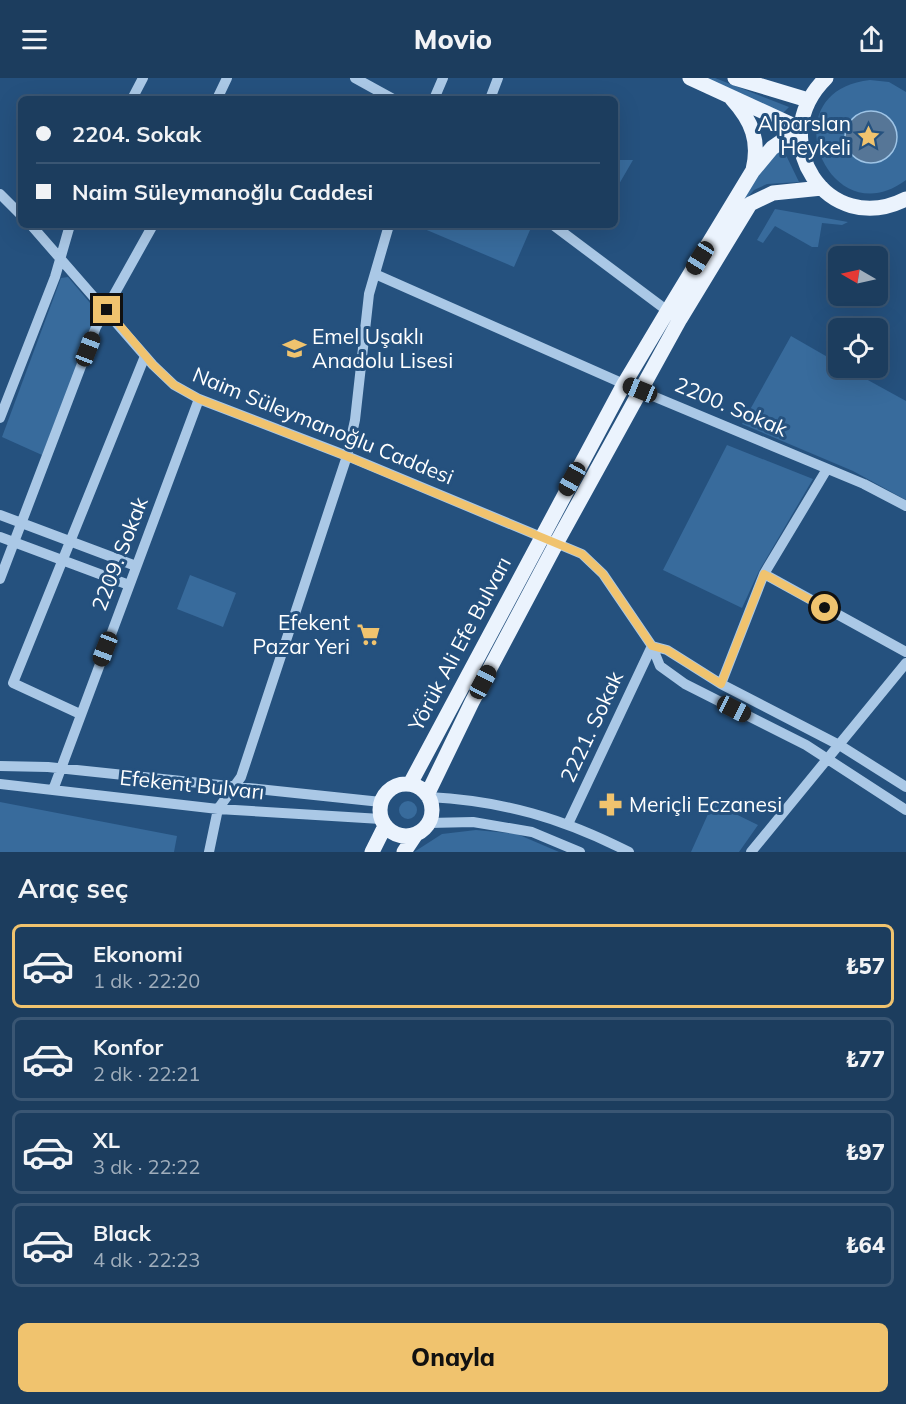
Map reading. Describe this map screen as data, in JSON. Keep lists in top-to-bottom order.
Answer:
{
  "streets": {
    "main road": ["Yörük Ali Efe Bulvarı"],
    "street": [
      "2200. Sokak",
      "Naim Süleymanoğlu Caddesi",
      "2209. Sokak",
      "2221. Sokak",
      "Efekent Bulvarı"
    ]
  },
  "crossings": [
    ["2200. Sokak", "Yörük Ali Efe Bulvarı"],
    ["Naim Süleymanoğlu Caddesi", "2209. Sokak"],
    ["Naim Süleymanoğlu Caddesi", "Yörük Ali Efe Bulvarı"],
    ["Naim Süleymanoğlu Caddesi", "2221. Sokak"],
    ["2209. Sokak", "Efekent Bulvarı"],
    ["Yörük Ali Efe Bulvarı", "Efekent Bulvarı"]
  ],
  "places": {
    "place": ["Alparslan Heykeli"],
    "school or university": ["Emel Uşaklı Anadolu Lisesi"],
    "supermarket": ["Efekent Pazar Yeri"],
    "pharmacy": ["Meriçli Eczanesi"]
  },
  "north": "left",
  "page": {
    "header": "Movio",
    "banner": ["2204. Sokak", "Naim Süleymanoğlu Caddesi"],
    "heading": "Araç seç",
    "list": [
      {
        "name": "Ekonomi",
        "note": "1 dk · 22:20",
        "value": "₺57"
      },
      {
        "name": "Konfor",
        "note": "2 dk · 22:21",
        "value": "₺77"
      },
      {
        "name": "XL",
        "note": "3 dk · 22:22",
        "value": "₺97"
      },
      {
        "name": "Black",
        "note": "4 dk · 22:23",
        "value": "₺64"
      }
    ],
    "buttons": "Onayla"
  }
}
